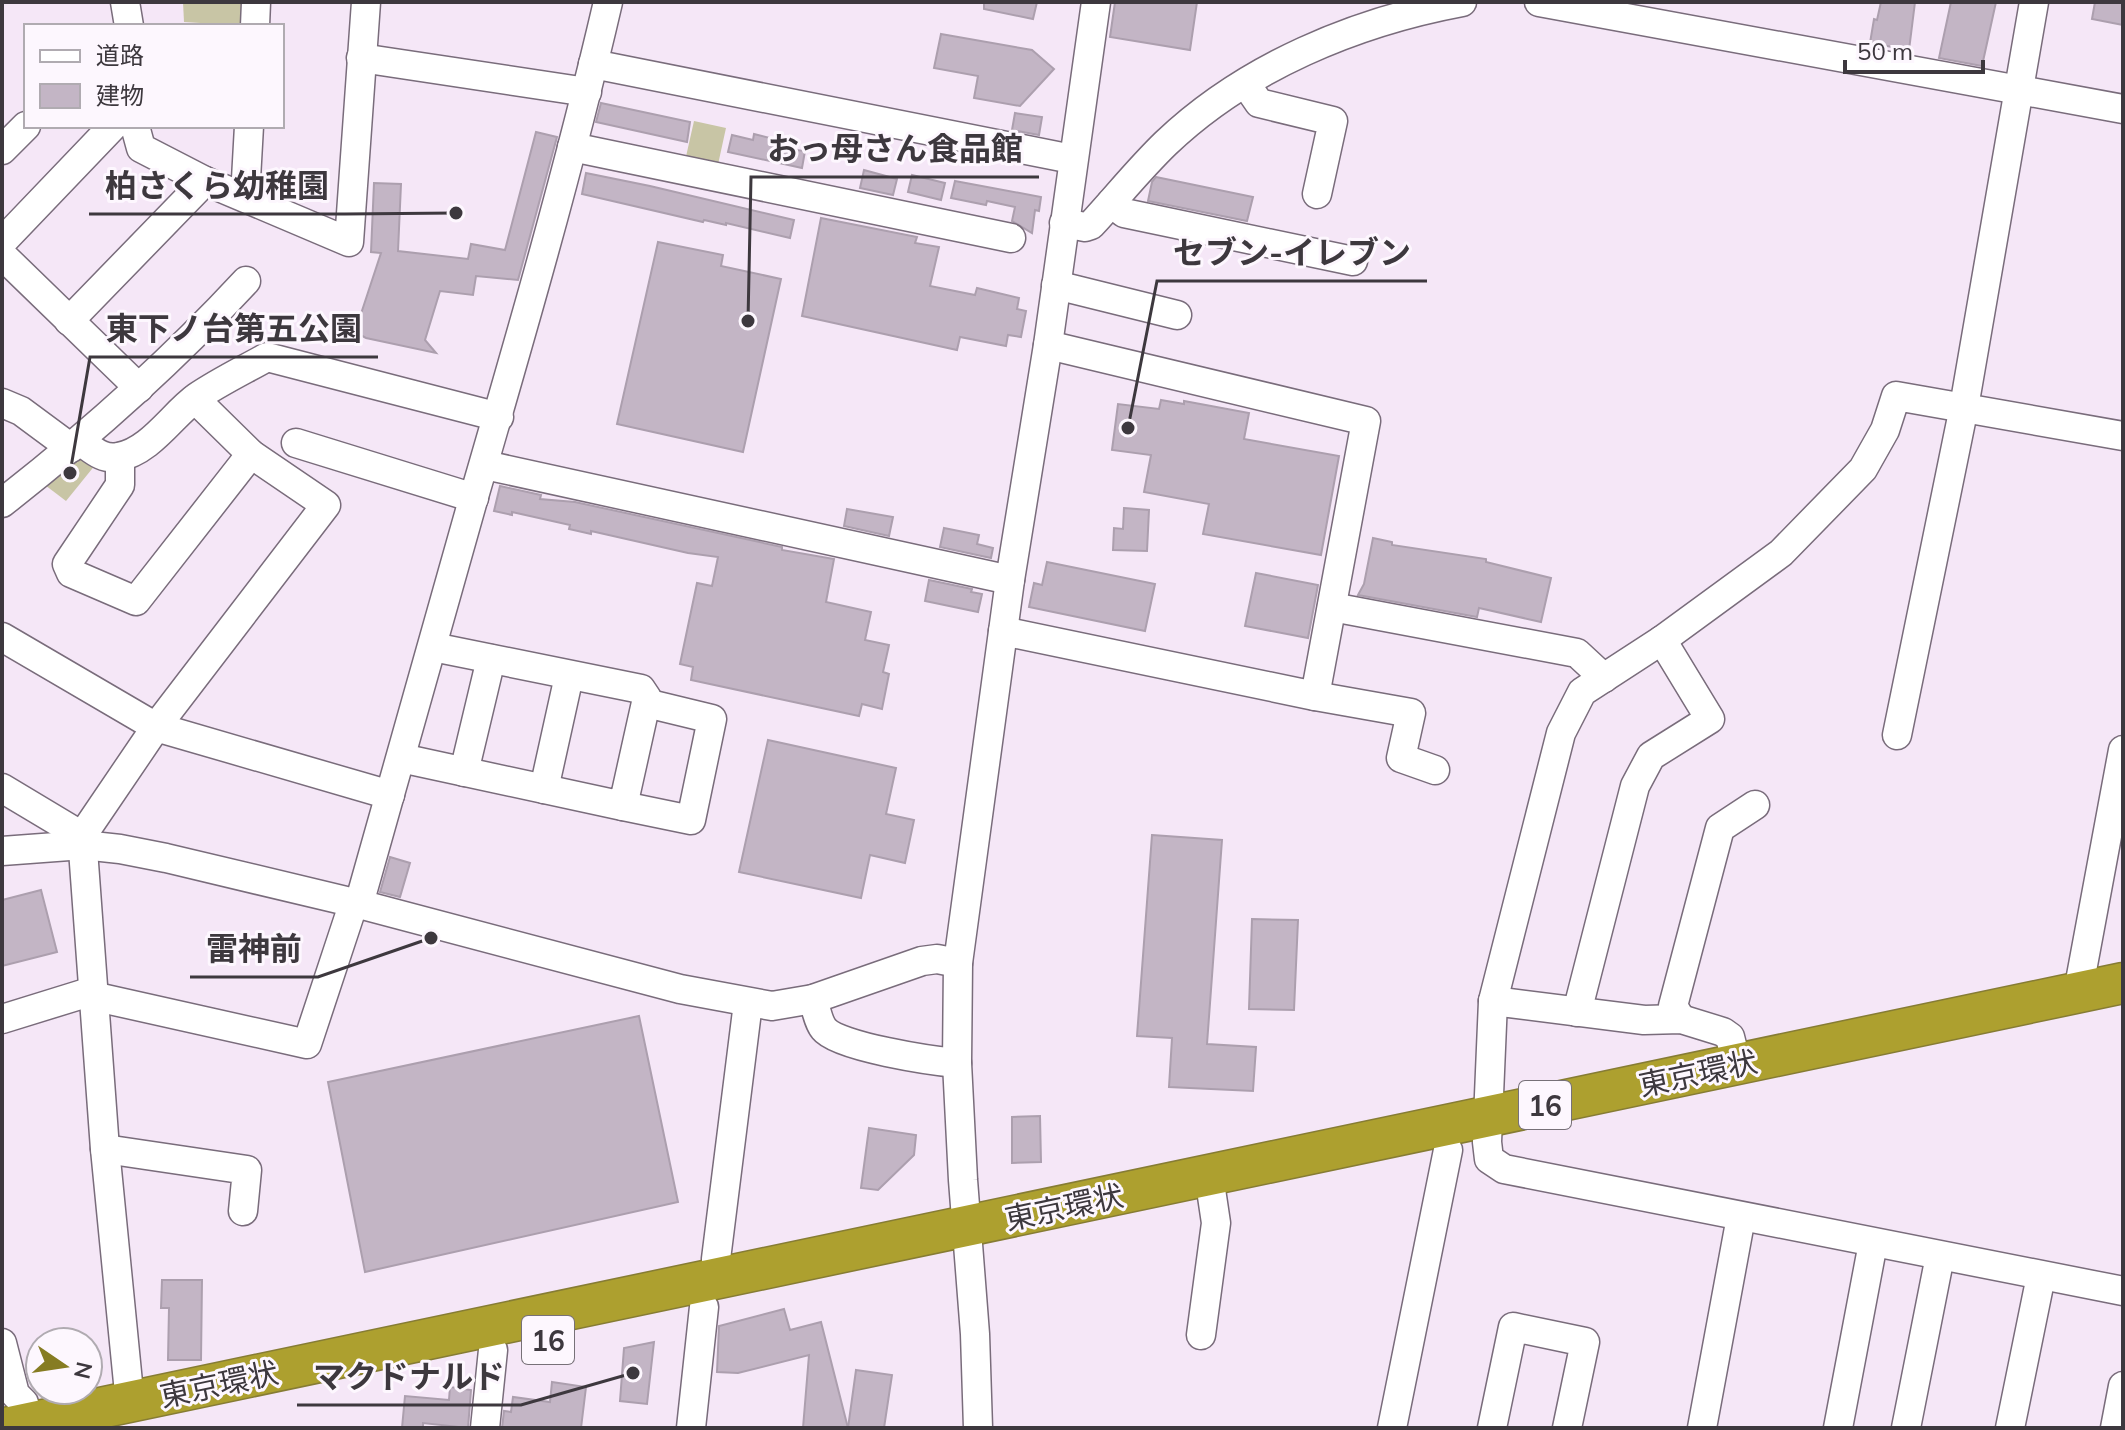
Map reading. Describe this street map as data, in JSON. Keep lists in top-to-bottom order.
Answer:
{
  "streets": {
    "highway": ["東京環状", "16"]
  },
  "places": [
    "柏さくら幼稚園",
    "おっ母さん食品館",
    "セブン-イレブン",
    "東下ノ台第五公園",
    "雷神前",
    "マクドナルド"
  ],
  "legend": ["道路", "建物"],
  "scale_bar": "50 m",
  "north": "right"
}
